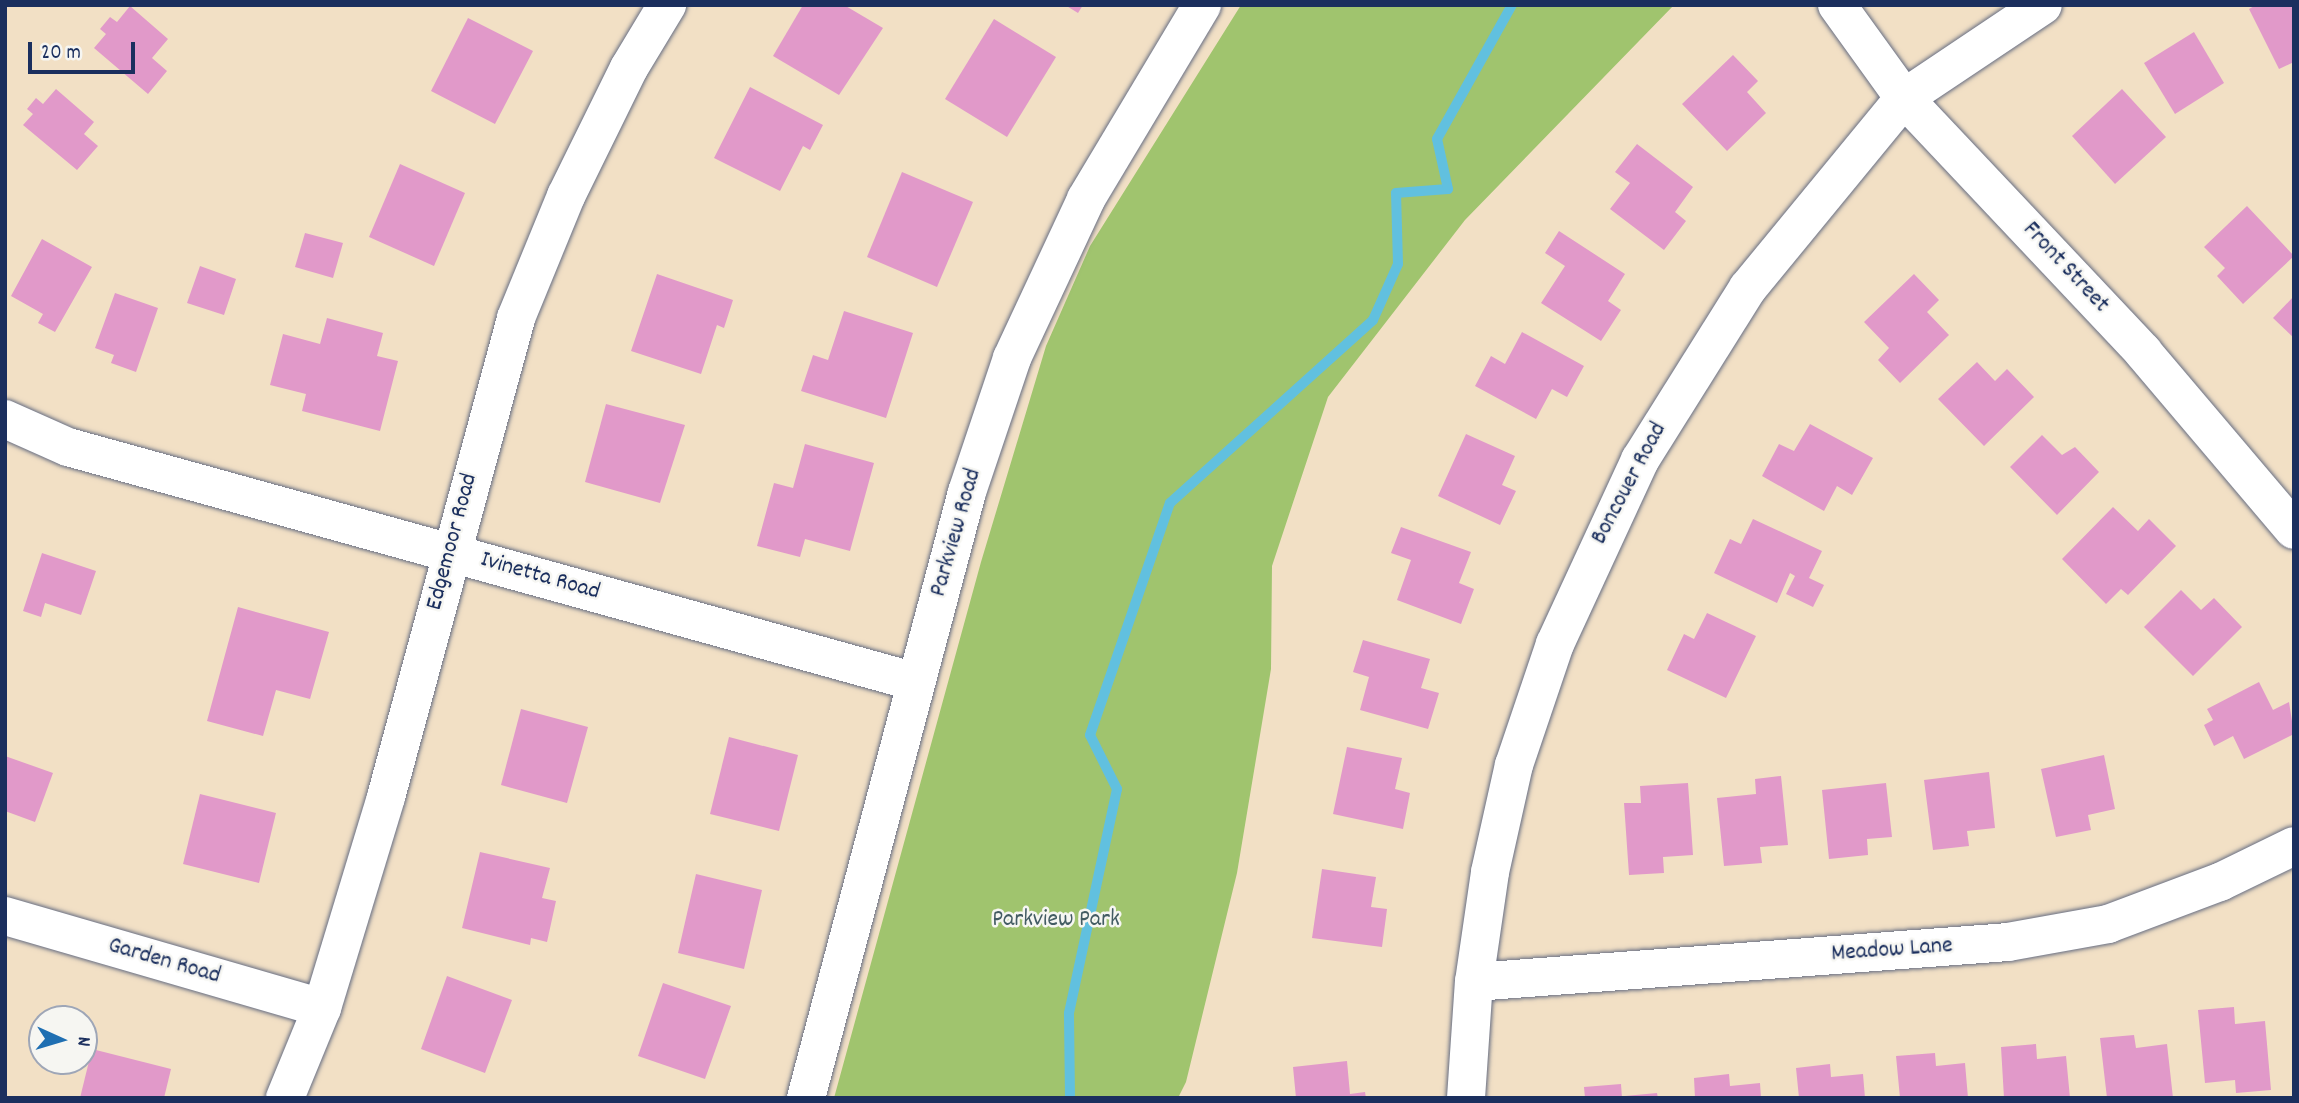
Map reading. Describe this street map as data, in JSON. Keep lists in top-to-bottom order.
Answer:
{
  "streets": {
    "street": [
      "Front Street",
      "Boncouer Road",
      "Parkview Road",
      "Edgemoor Road",
      "Ivinetta Road",
      "Meadow Lane",
      "Garden Road"
    ]
  },
  "crossings": [
    ["Front Street", "Boncouer Road"],
    ["Boncouer Road", "Meadow Lane"],
    ["Parkview Road", "Ivinetta Road"],
    ["Edgemoor Road", "Ivinetta Road"],
    ["Edgemoor Road", "Garden Road"]
  ],
  "parks": ["Parkview Park"],
  "scale_bar": "20 m",
  "north": "right"
}
